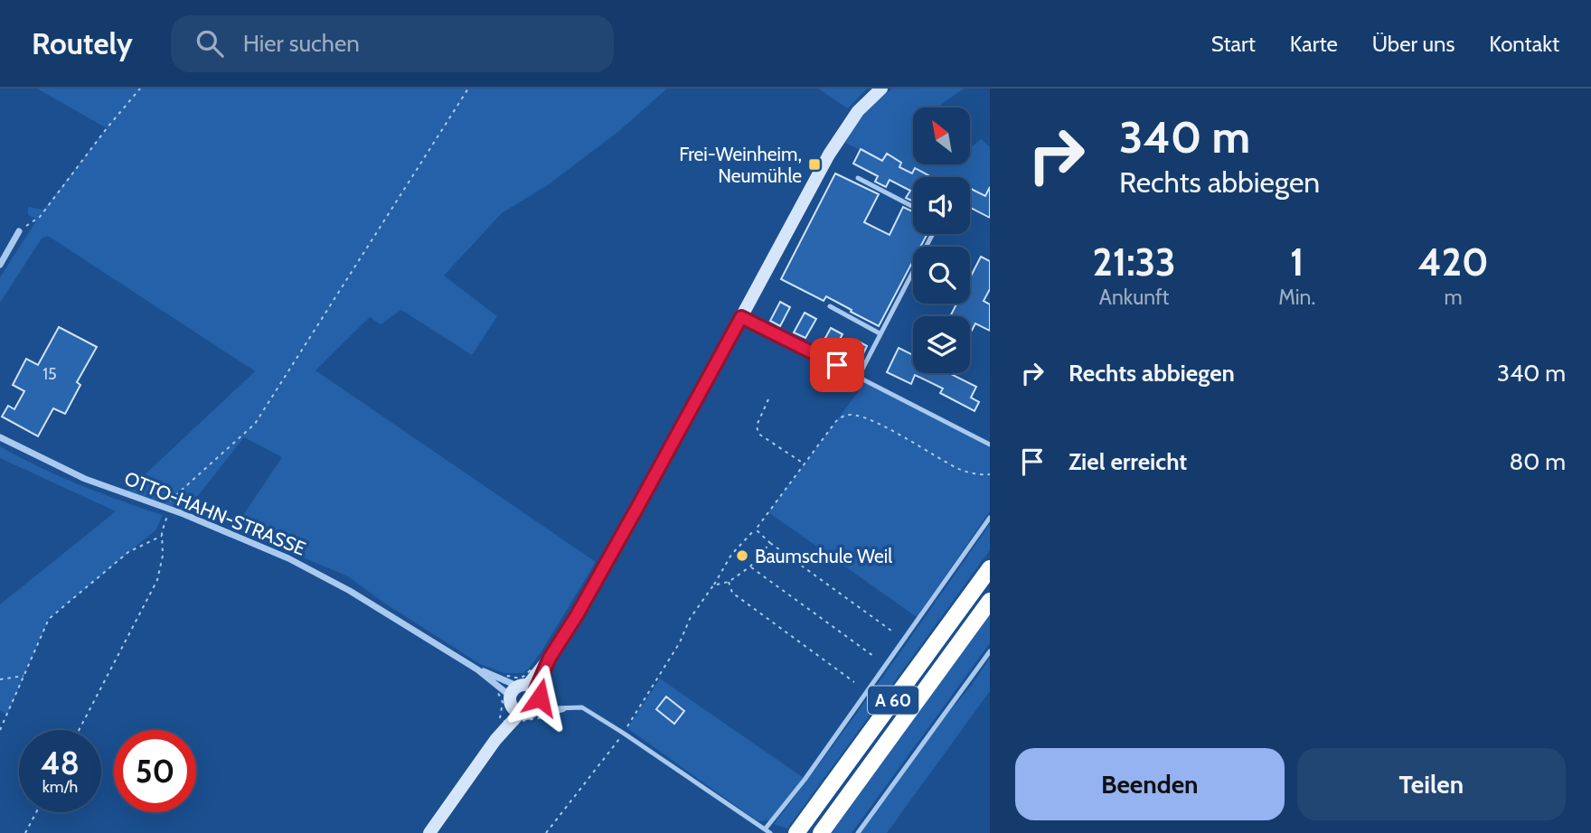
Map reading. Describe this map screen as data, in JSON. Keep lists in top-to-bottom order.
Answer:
{
  "streets": {
    "highway": ["A 60"],
    "street": ["OTTO-HAHN-STRASSE"]
  },
  "places": {
    "transit": ["Frei-Weinheim, Neumühle"],
    "other": ["Baumschule Weil"]
  },
  "house_numbers": ["15"],
  "north": "top left",
  "page": {
    "header": "Routely",
    "search": "Hier suchen",
    "nav": [
      "Start",
      "Karte",
      "Über uns",
      "Kontakt"
    ],
    "turn": ["340 m", "Rechts abbiegen"],
    "eta": [
      "21:33",
      "Ankunft",
      "1",
      "Min.",
      "420",
      "m"
    ],
    "list": [
      {
        "name": "Rechts abbiegen",
        "value": "340 m"
      },
      {
        "name": "Ziel erreicht",
        "value": "80 m"
      }
    ],
    "speed": "48 km/h",
    "limit": "50",
    "buttons": ["Beenden", "Teilen"]
  }
}
